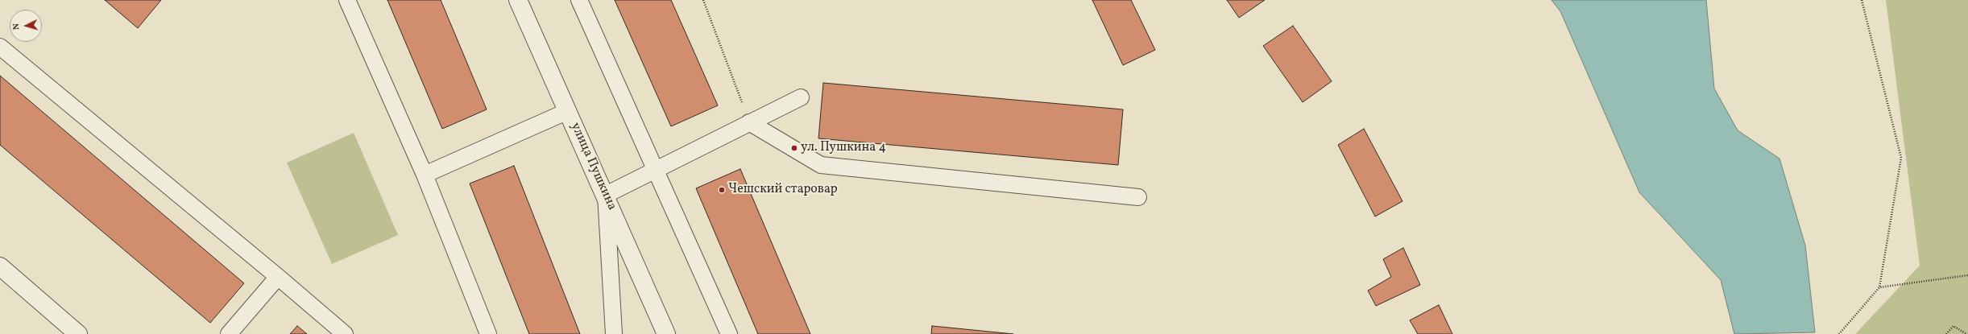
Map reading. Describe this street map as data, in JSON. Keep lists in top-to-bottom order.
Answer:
{
  "streets": {
    "street": ["улица Пушкина"]
  },
  "places": ["ул. Пушкина 4", "Чешский старовар"],
  "north": "left"
}
